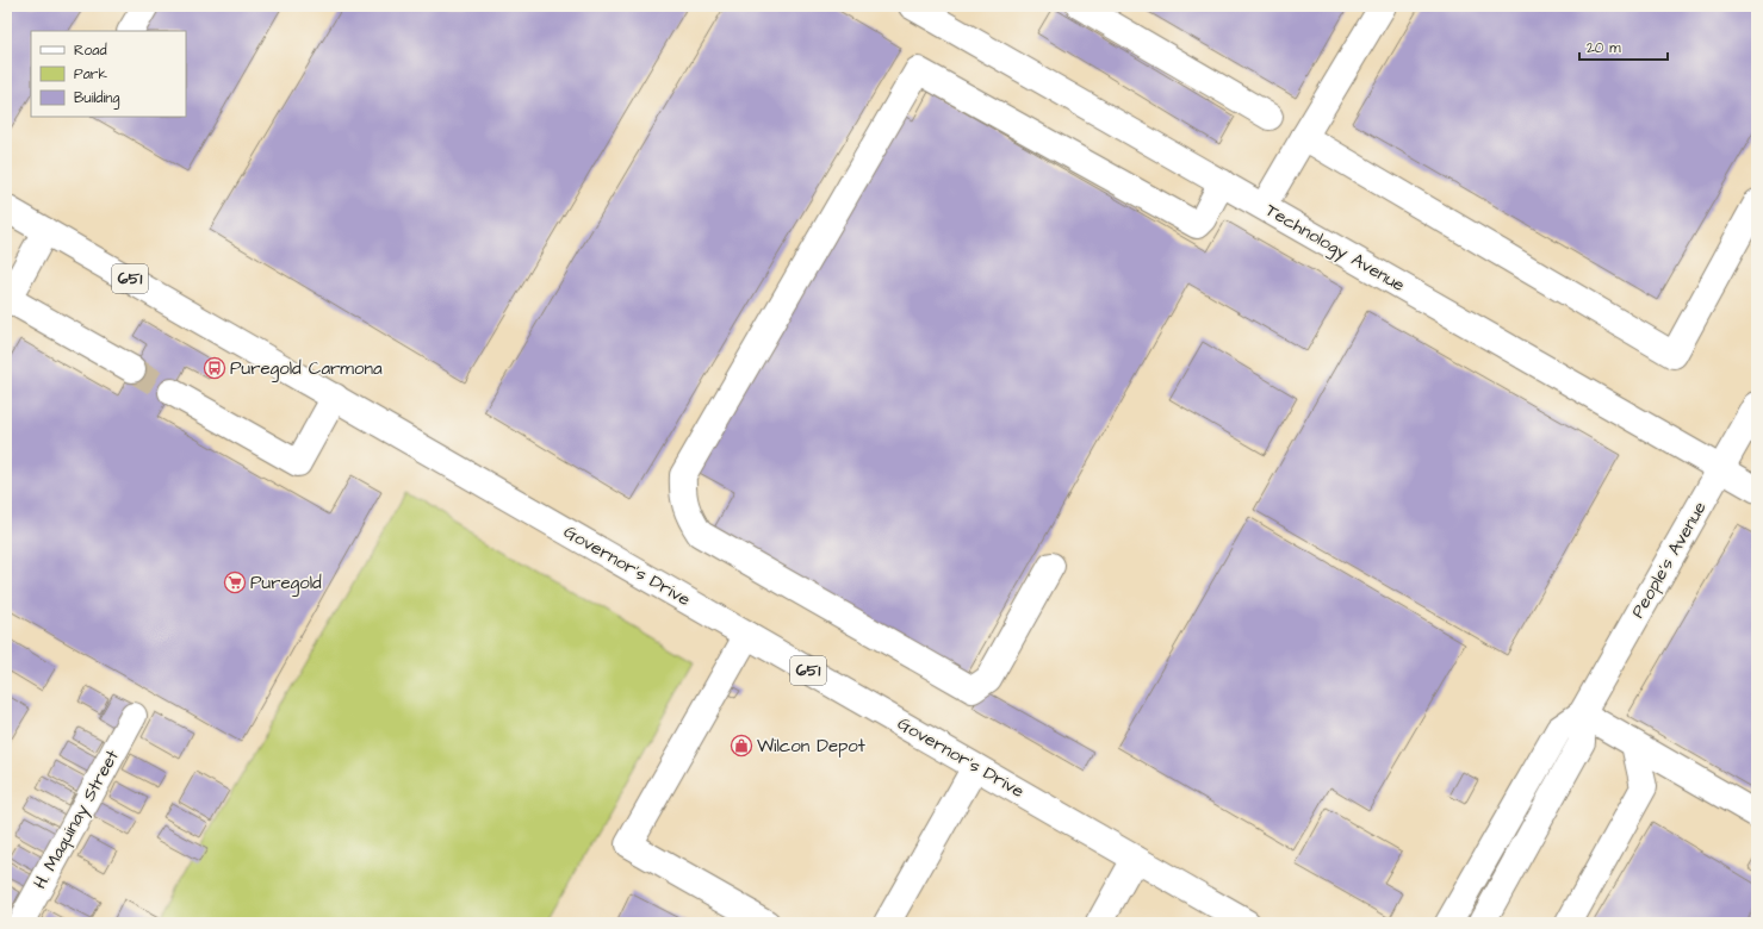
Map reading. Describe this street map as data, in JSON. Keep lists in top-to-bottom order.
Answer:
{
  "streets": {
    "main road": [
      "Technology Avenue",
      "651",
      "People's Avenue",
      "Governor's Drive",
      "H. Maquinay Street"
    ]
  },
  "crossings": [
    ["Technology Avenue", "People's Avenue"]
  ],
  "places": {
    "bus stop": ["Puregold Carmona"],
    "supermarket": ["Puregold"],
    "shop": ["Wilcon Depot"]
  },
  "legend": ["Road", "Park", "Building"],
  "scale_bar": "20 m"
}
